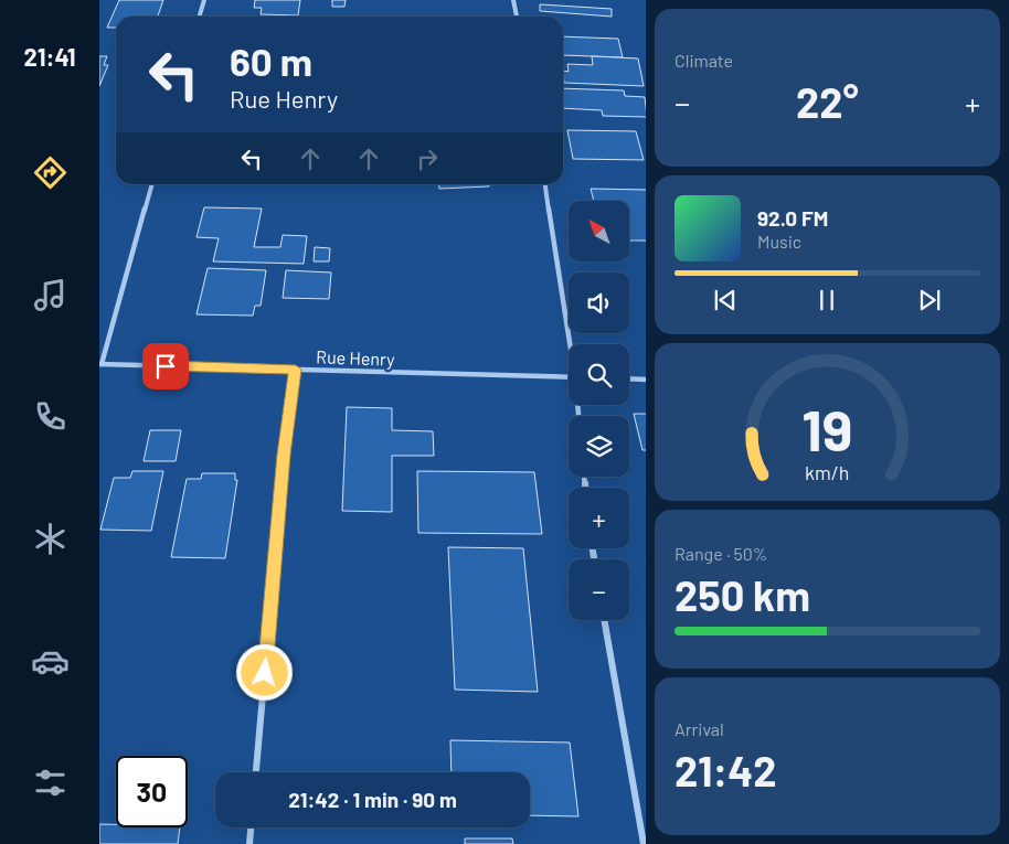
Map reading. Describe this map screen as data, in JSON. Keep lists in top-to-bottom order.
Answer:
{
  "streets": {
    "street": ["Rue Henry"]
  },
  "north": "top left",
  "page": {
    "tabs": "21:41",
    "tile": [
      "Climate",
      ["Range · 50%", "250 km"],
      ["Arrival", "21:42"]
    ],
    "turn": ["60 m", "Rue Henry"],
    "heat": ["−", "22°", "+"],
    "song": ["92.0 FM", "Music"],
    "map_buttons": ["+", "−"],
    "limit": "30",
    "trip": "21:42 · 1 min · 90 m",
    "gauge": ["19", "km/h"]
  }
}
